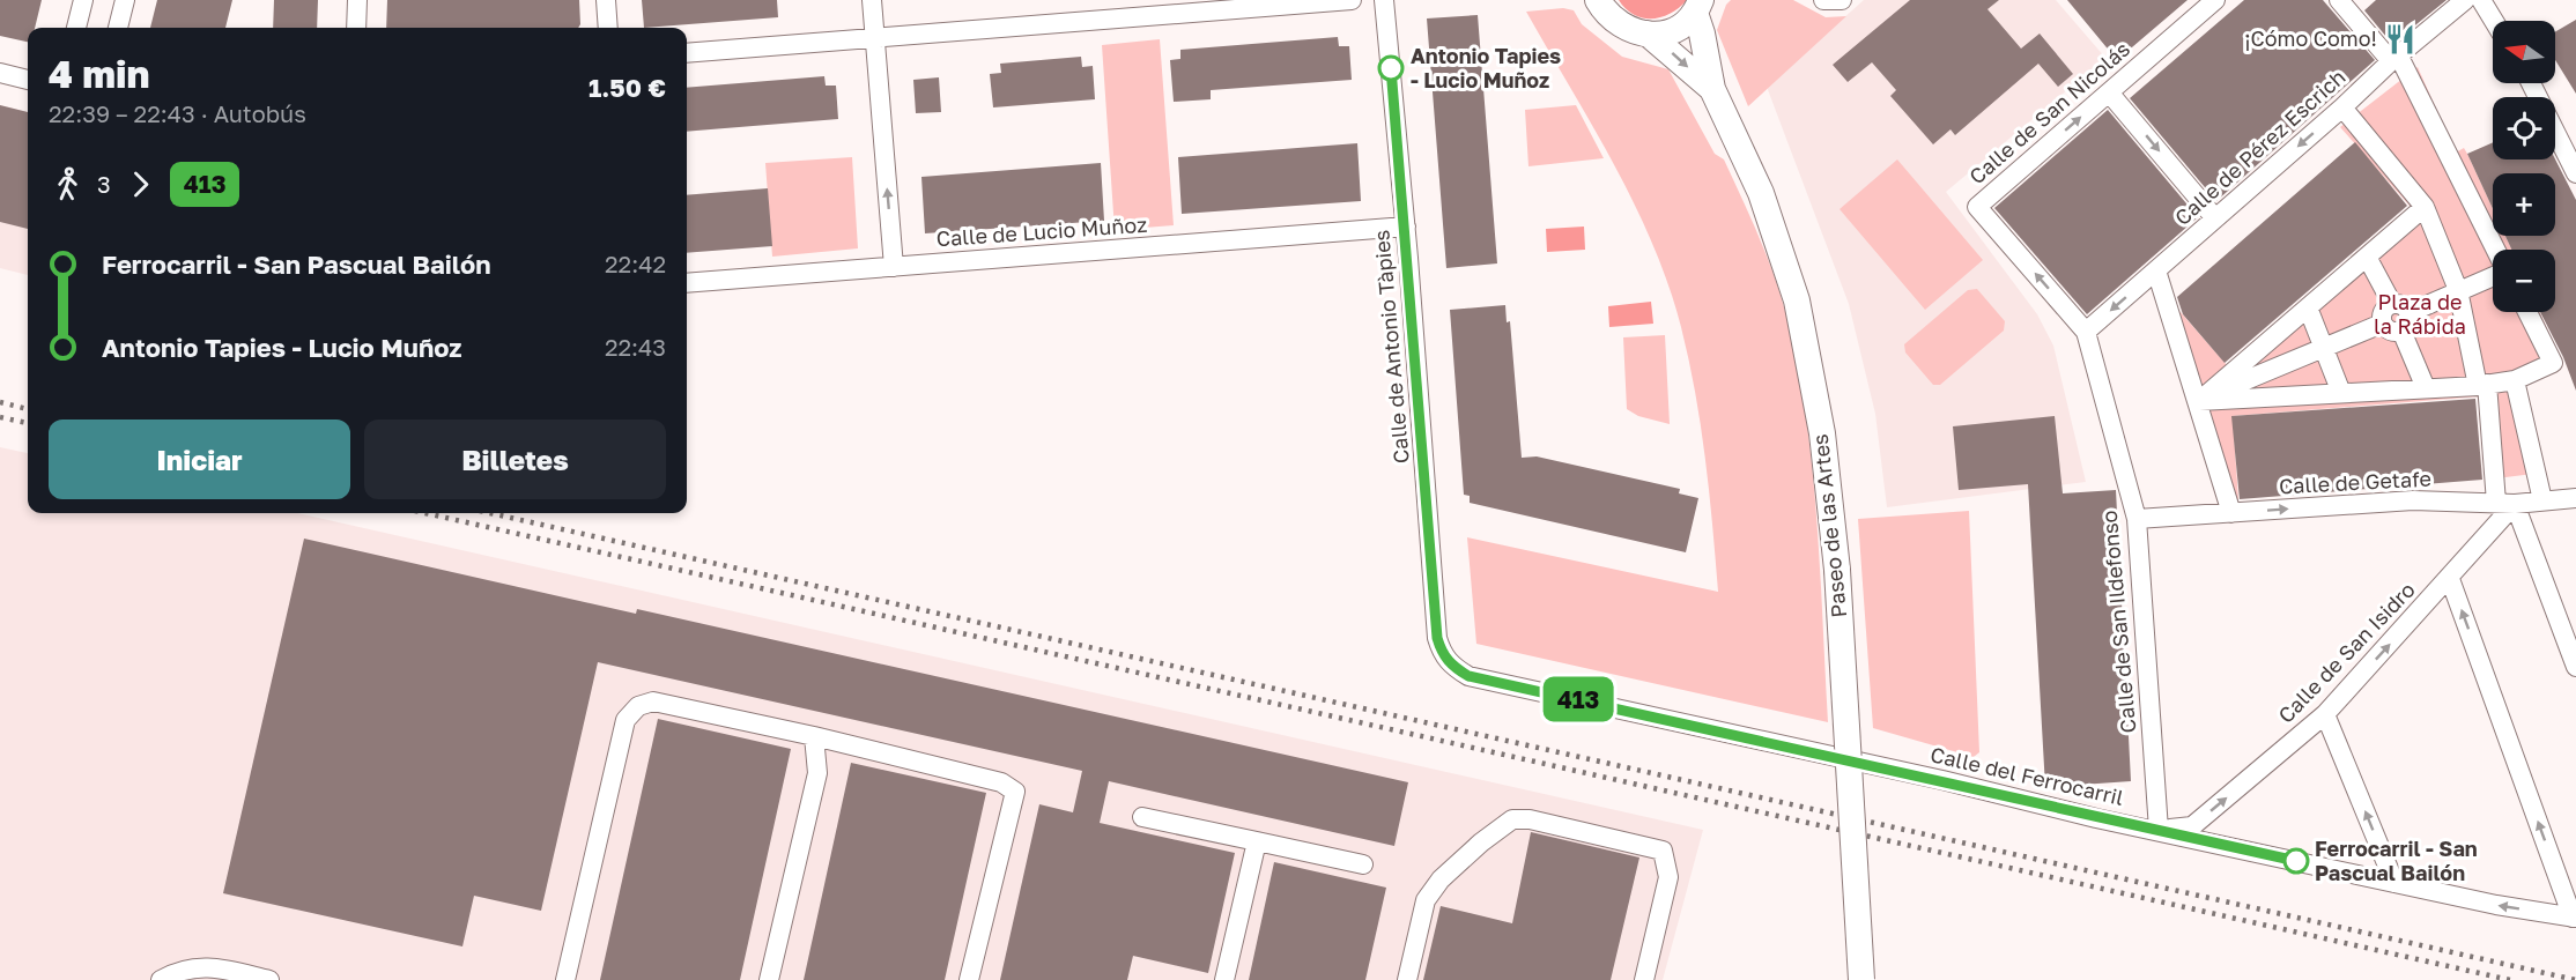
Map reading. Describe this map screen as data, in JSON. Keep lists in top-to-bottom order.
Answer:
{
  "streets": {
    "main road": ["Paseo de las Artes"],
    "street": [
      "Calle de San Nicolás",
      "Calle de Pérez Escrich",
      "Calle de Lucio Muñoz",
      "Calle de Antonio Tàpies",
      "Calle de Getafe",
      "Calle de San Ildefonso",
      "Calle de San Isidro",
      "Calle del Ferrocarril"
    ]
  },
  "crossings": [
    ["Calle de San Nicolás", "Calle de Pérez Escrich"],
    ["Calle de San Nicolás", "Calle de San Ildefonso"],
    ["Calle de Pérez Escrich", "Calle de San Ildefonso"],
    ["Calle de Lucio Muñoz", "Calle de Antonio Tàpies"],
    ["Calle de Antonio Tàpies", "Calle del Ferrocarril"],
    ["Calle de Getafe", "Calle de San Ildefonso"],
    ["Calle de Getafe", "Calle de San Isidro"],
    ["Calle de San Ildefonso", "Calle de San Isidro"],
    ["Calle de San Ildefonso", "Calle del Ferrocarril"],
    ["Calle de San Isidro", "Calle del Ferrocarril"]
  ],
  "one_way": ["Calle de San Isidro"],
  "parks": ["Plaza de la Rábida"],
  "places": {
    "restaurant": ["¡Cómo Como!"],
    "other": ["Antonio Tapies - Lucio Muñoz", "Ferrocarril - San Pascual Bailón"]
  },
  "lines": ["bus line 413"],
  "north": "left",
  "page": {
    "on_map": "413",
    "map_buttons": ["+", "−"],
    "heading": ["4 min", "22:39 – 22:43 · Autobús", "1.50 €"],
    "legs": ["3", "413"],
    "list": [
      {
        "name": "Ferrocarril - San Pascual Bailón",
        "value": "22:42"
      },
      {
        "name": "Antonio Tapies - Lucio Muñoz",
        "value": "22:43"
      }
    ],
    "buttons": ["Iniciar", "Billetes"]
  }
}
